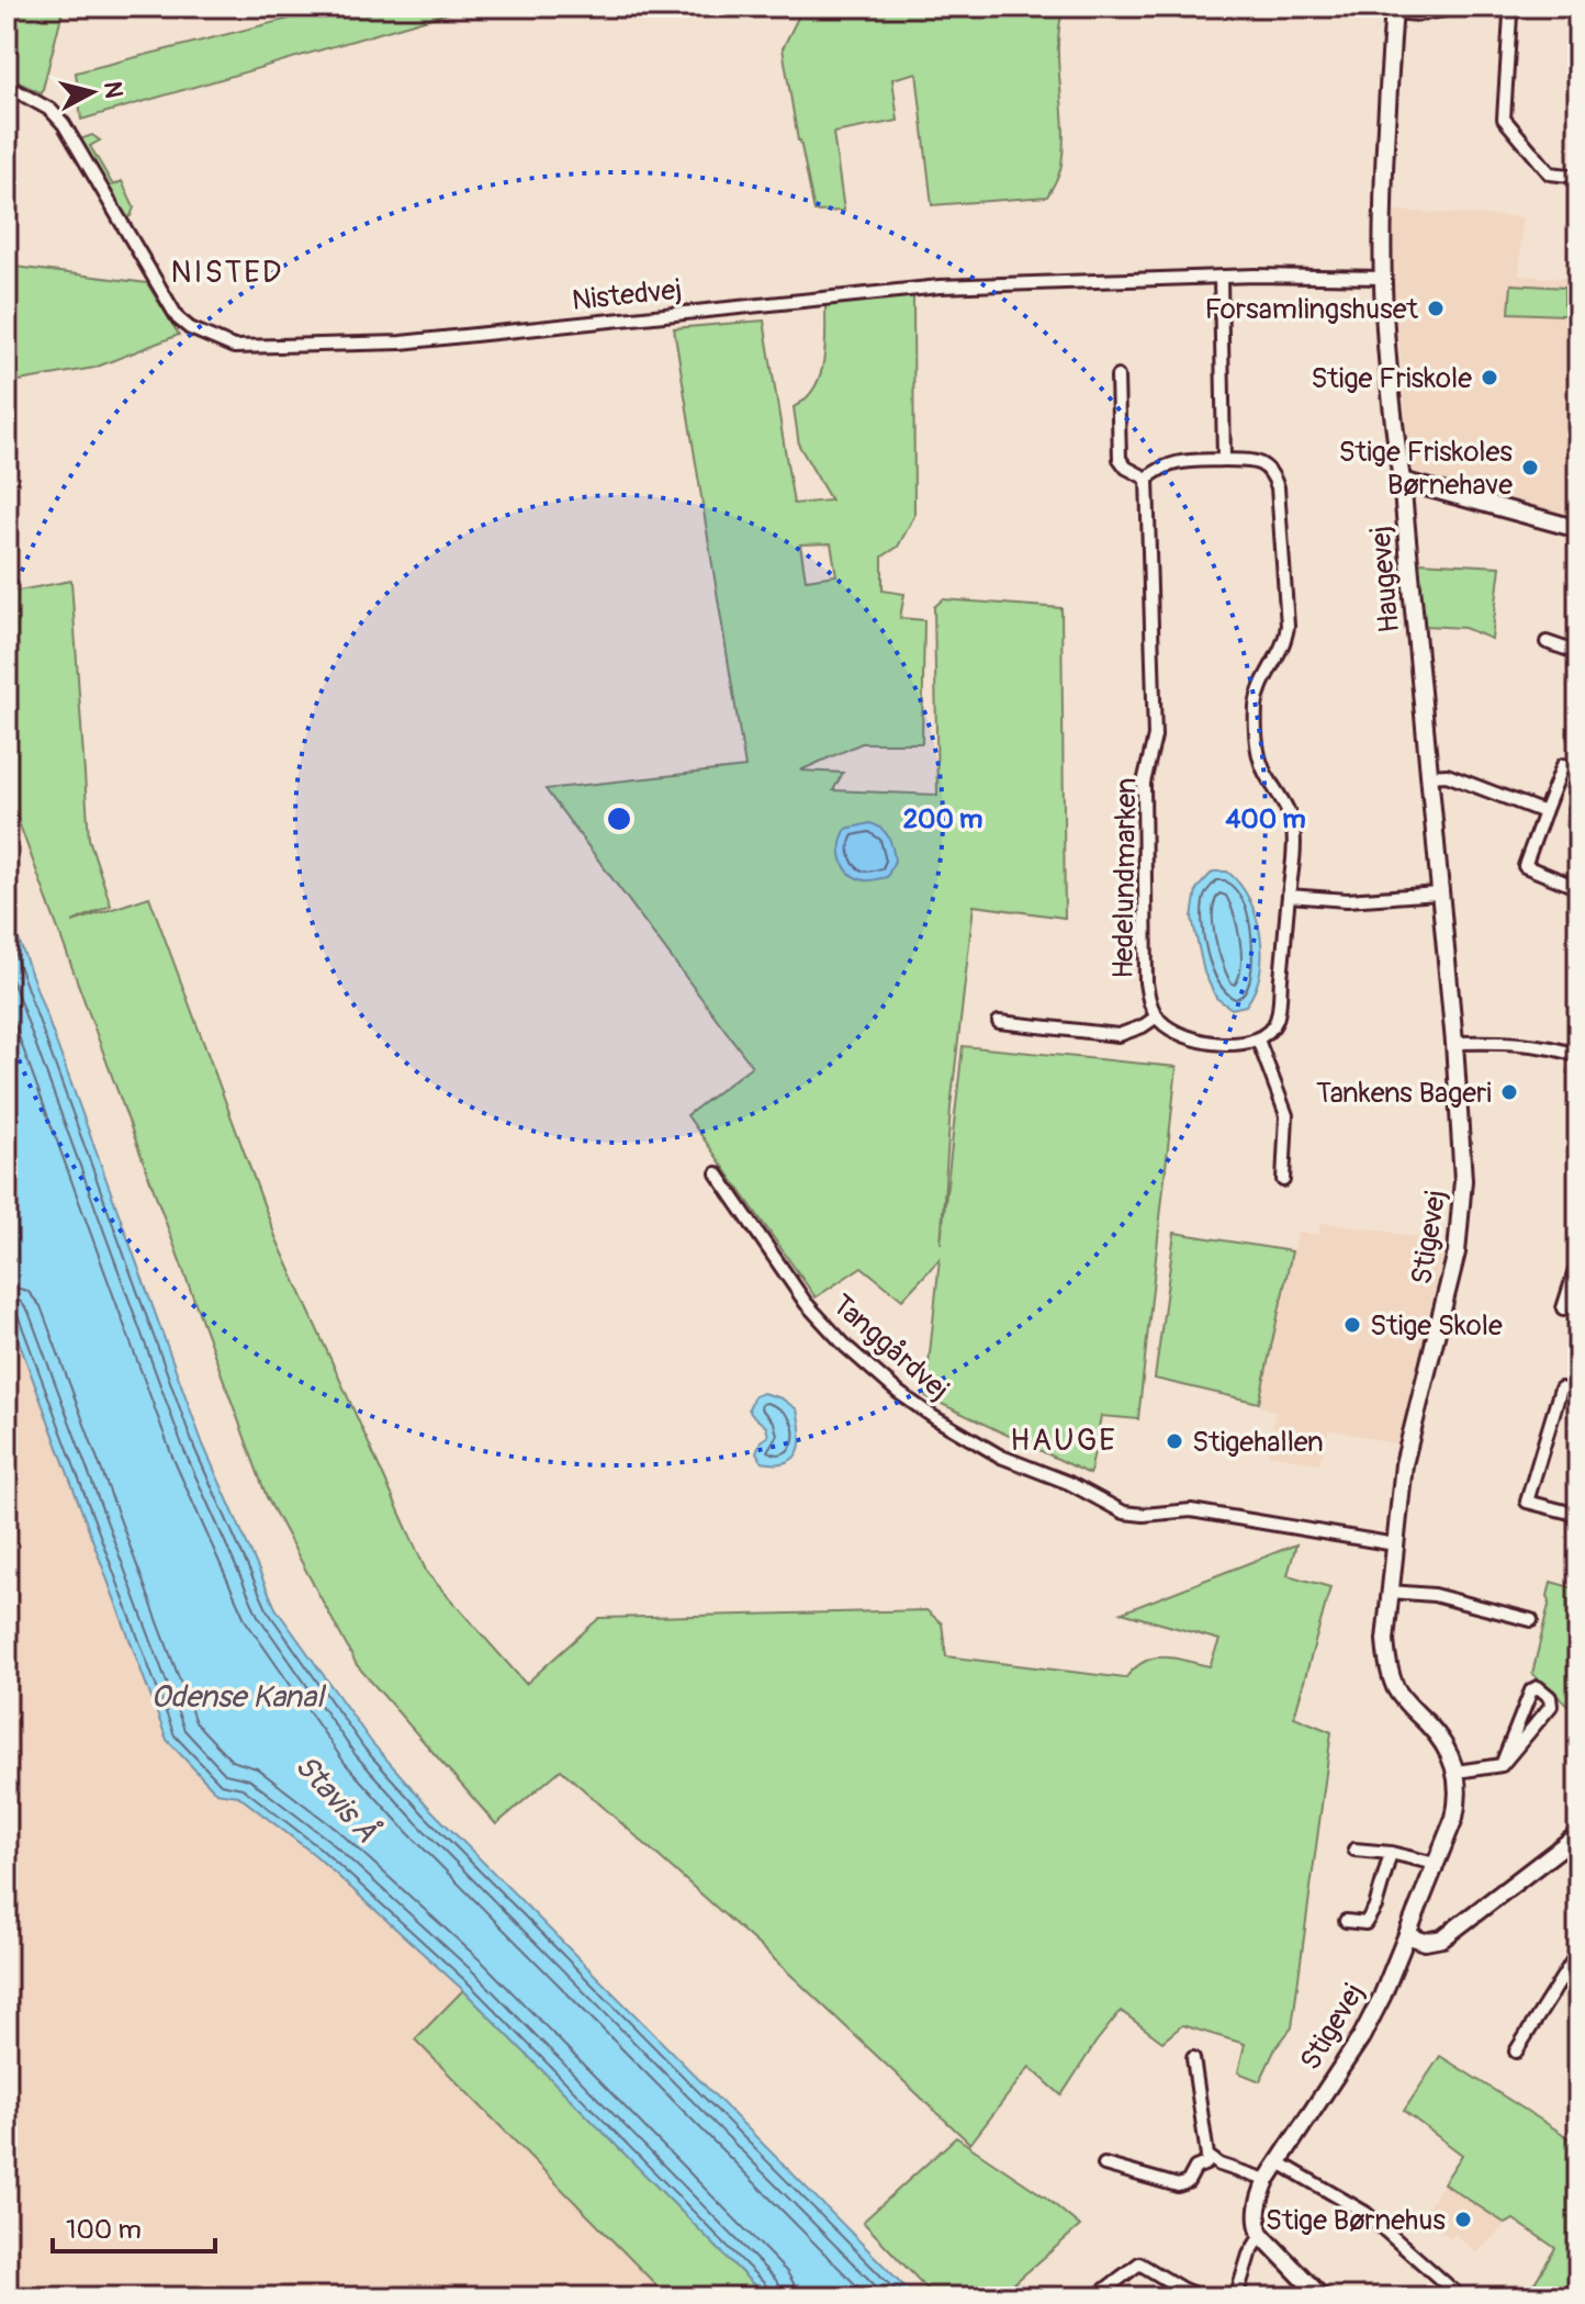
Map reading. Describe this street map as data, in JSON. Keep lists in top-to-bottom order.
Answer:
{
  "streets": {
    "street": [
      "Nistedvej",
      "Haugevej",
      "Hedelundmarken",
      "Stigevej",
      "Tanggårdvej"
    ]
  },
  "crossings": [
    ["Nistedvej", "Haugevej"],
    ["Haugevej", "Stigevej"],
    ["Stigevej", "Tanggårdvej"]
  ],
  "districts": ["NISTED", "HAUGE"],
  "water": ["Odense Kanal", "Stavis Å"],
  "places": [
    "Forsamlingshuset",
    "Stige Friskole",
    "Stige Friskoles Børnehave",
    "Tankens Bageri",
    "Stige Skole",
    "Stigehallen",
    "Stige Børnehus"
  ],
  "scale_bar": "100 m",
  "north": "right",
  "rings": ["200 m", "400 m"]
}
